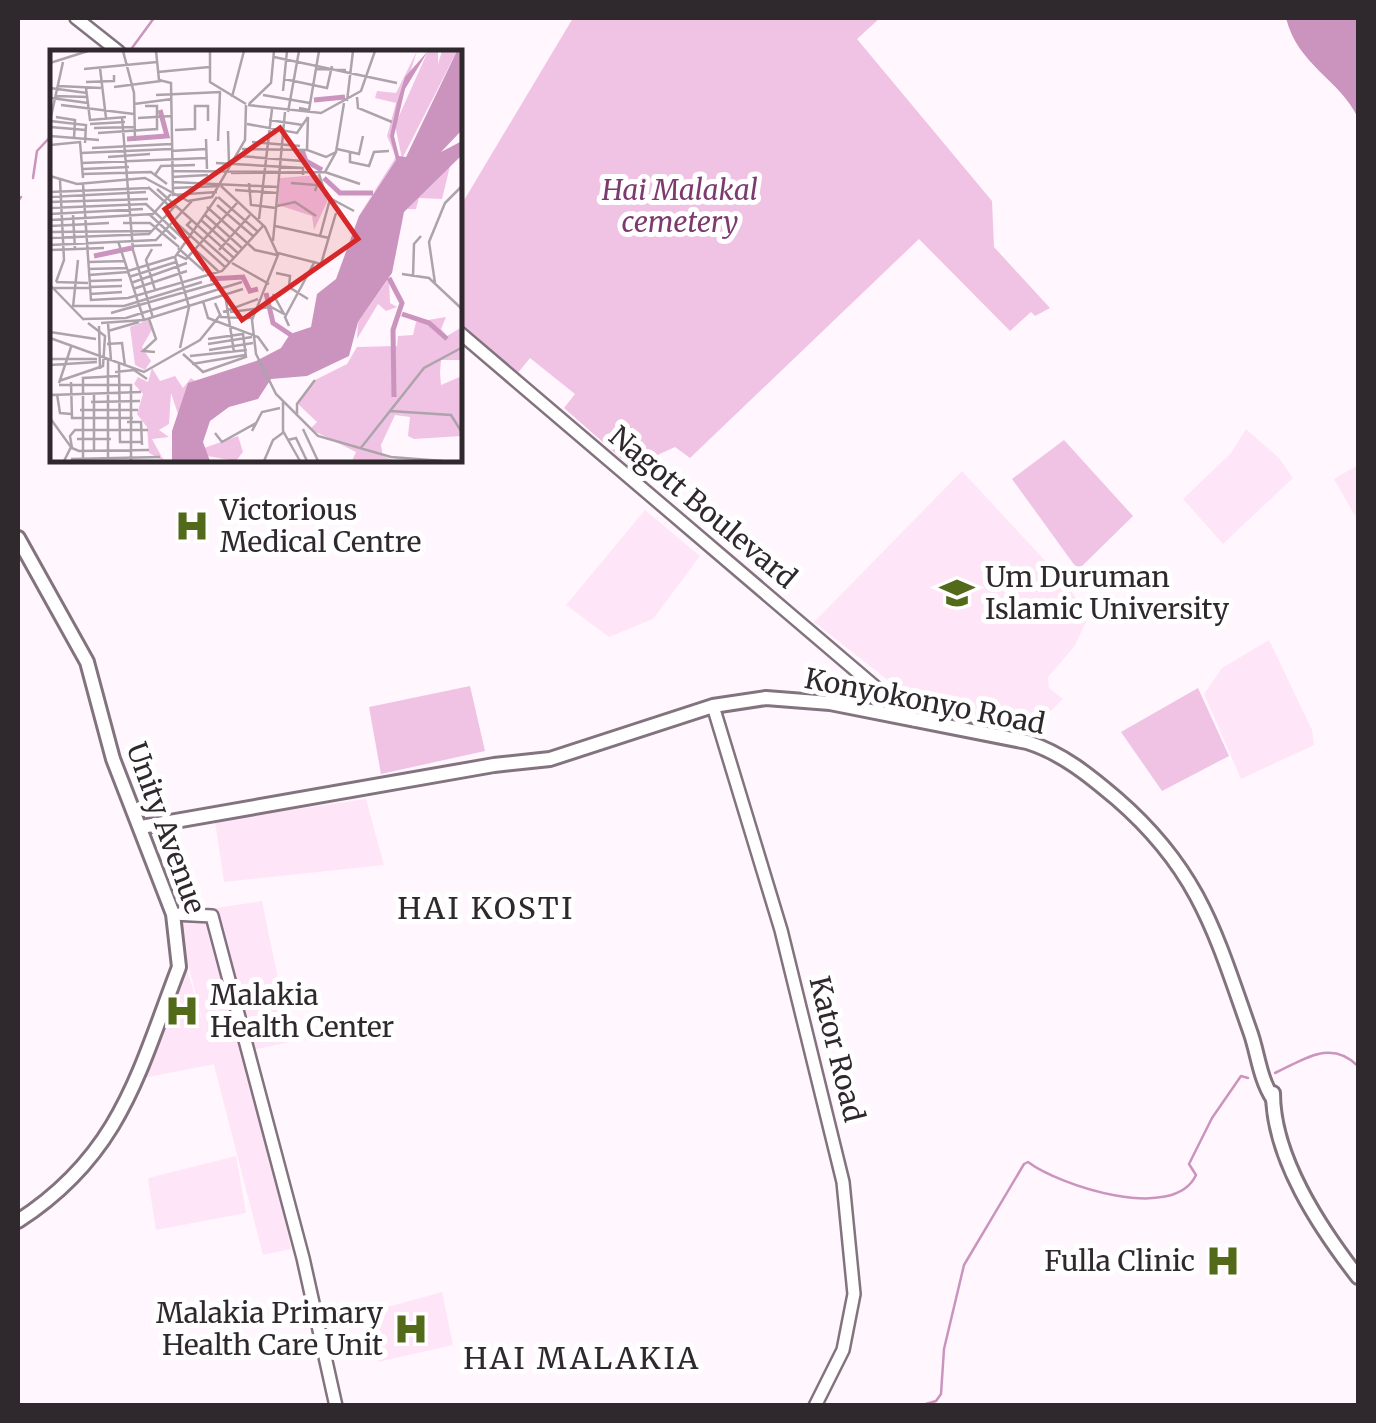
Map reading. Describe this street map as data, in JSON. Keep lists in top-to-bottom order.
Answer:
{
  "streets": {
    "main road": ["Konyokonyo Road", "Unity Avenue"],
    "street": ["Nagott Boulevard", "Kator Road"]
  },
  "crossings": [
    ["Nagott Boulevard", "Konyokonyo Road"],
    ["Konyokonyo Road", "Unity Avenue"],
    ["Konyokonyo Road", "Kator Road"]
  ],
  "districts": ["HAI KOSTI", "HAI MALAKIA"],
  "parks": ["Hai Malakal cemetery"],
  "places": {
    "hospital": [
      "Victorious Medical Centre",
      "Malakia Health Center",
      "Fulla Clinic",
      "Malakia Primary Health Care Unit"
    ],
    "school or university": ["Um Duruman Islamic University"]
  }
}
